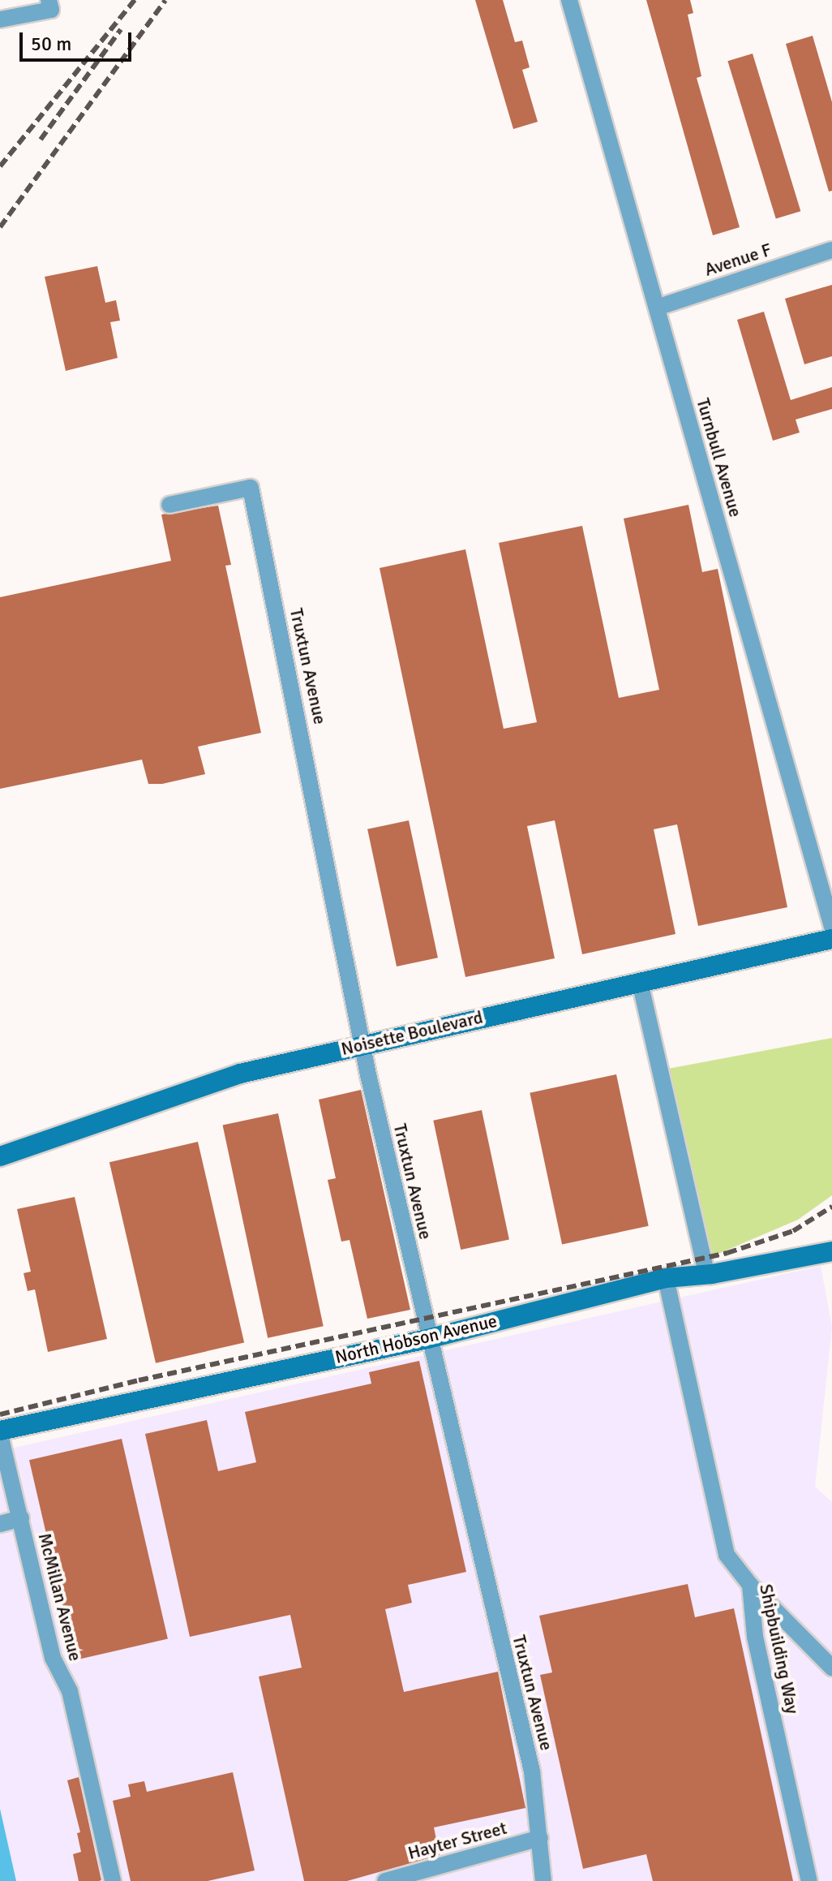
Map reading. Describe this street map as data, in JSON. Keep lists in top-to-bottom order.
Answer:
{
  "streets": {
    "street": [
      "Avenue F",
      "Turnbull Avenue",
      "Truxtun Avenue",
      "Noisette Boulevard",
      "North Hobson Avenue",
      "McMillan Avenue",
      "Shipbuilding Way",
      "Hayter Street"
    ]
  },
  "crossings": [
    ["Avenue F", "Turnbull Avenue"],
    ["Truxtun Avenue", "Noisette Boulevard"],
    ["Truxtun Avenue", "North Hobson Avenue"],
    ["Truxtun Avenue", "Hayter Street"],
    ["North Hobson Avenue", "McMillan Avenue"],
    ["North Hobson Avenue", "Shipbuilding Way"]
  ],
  "scale_bar": "50 m"
}
